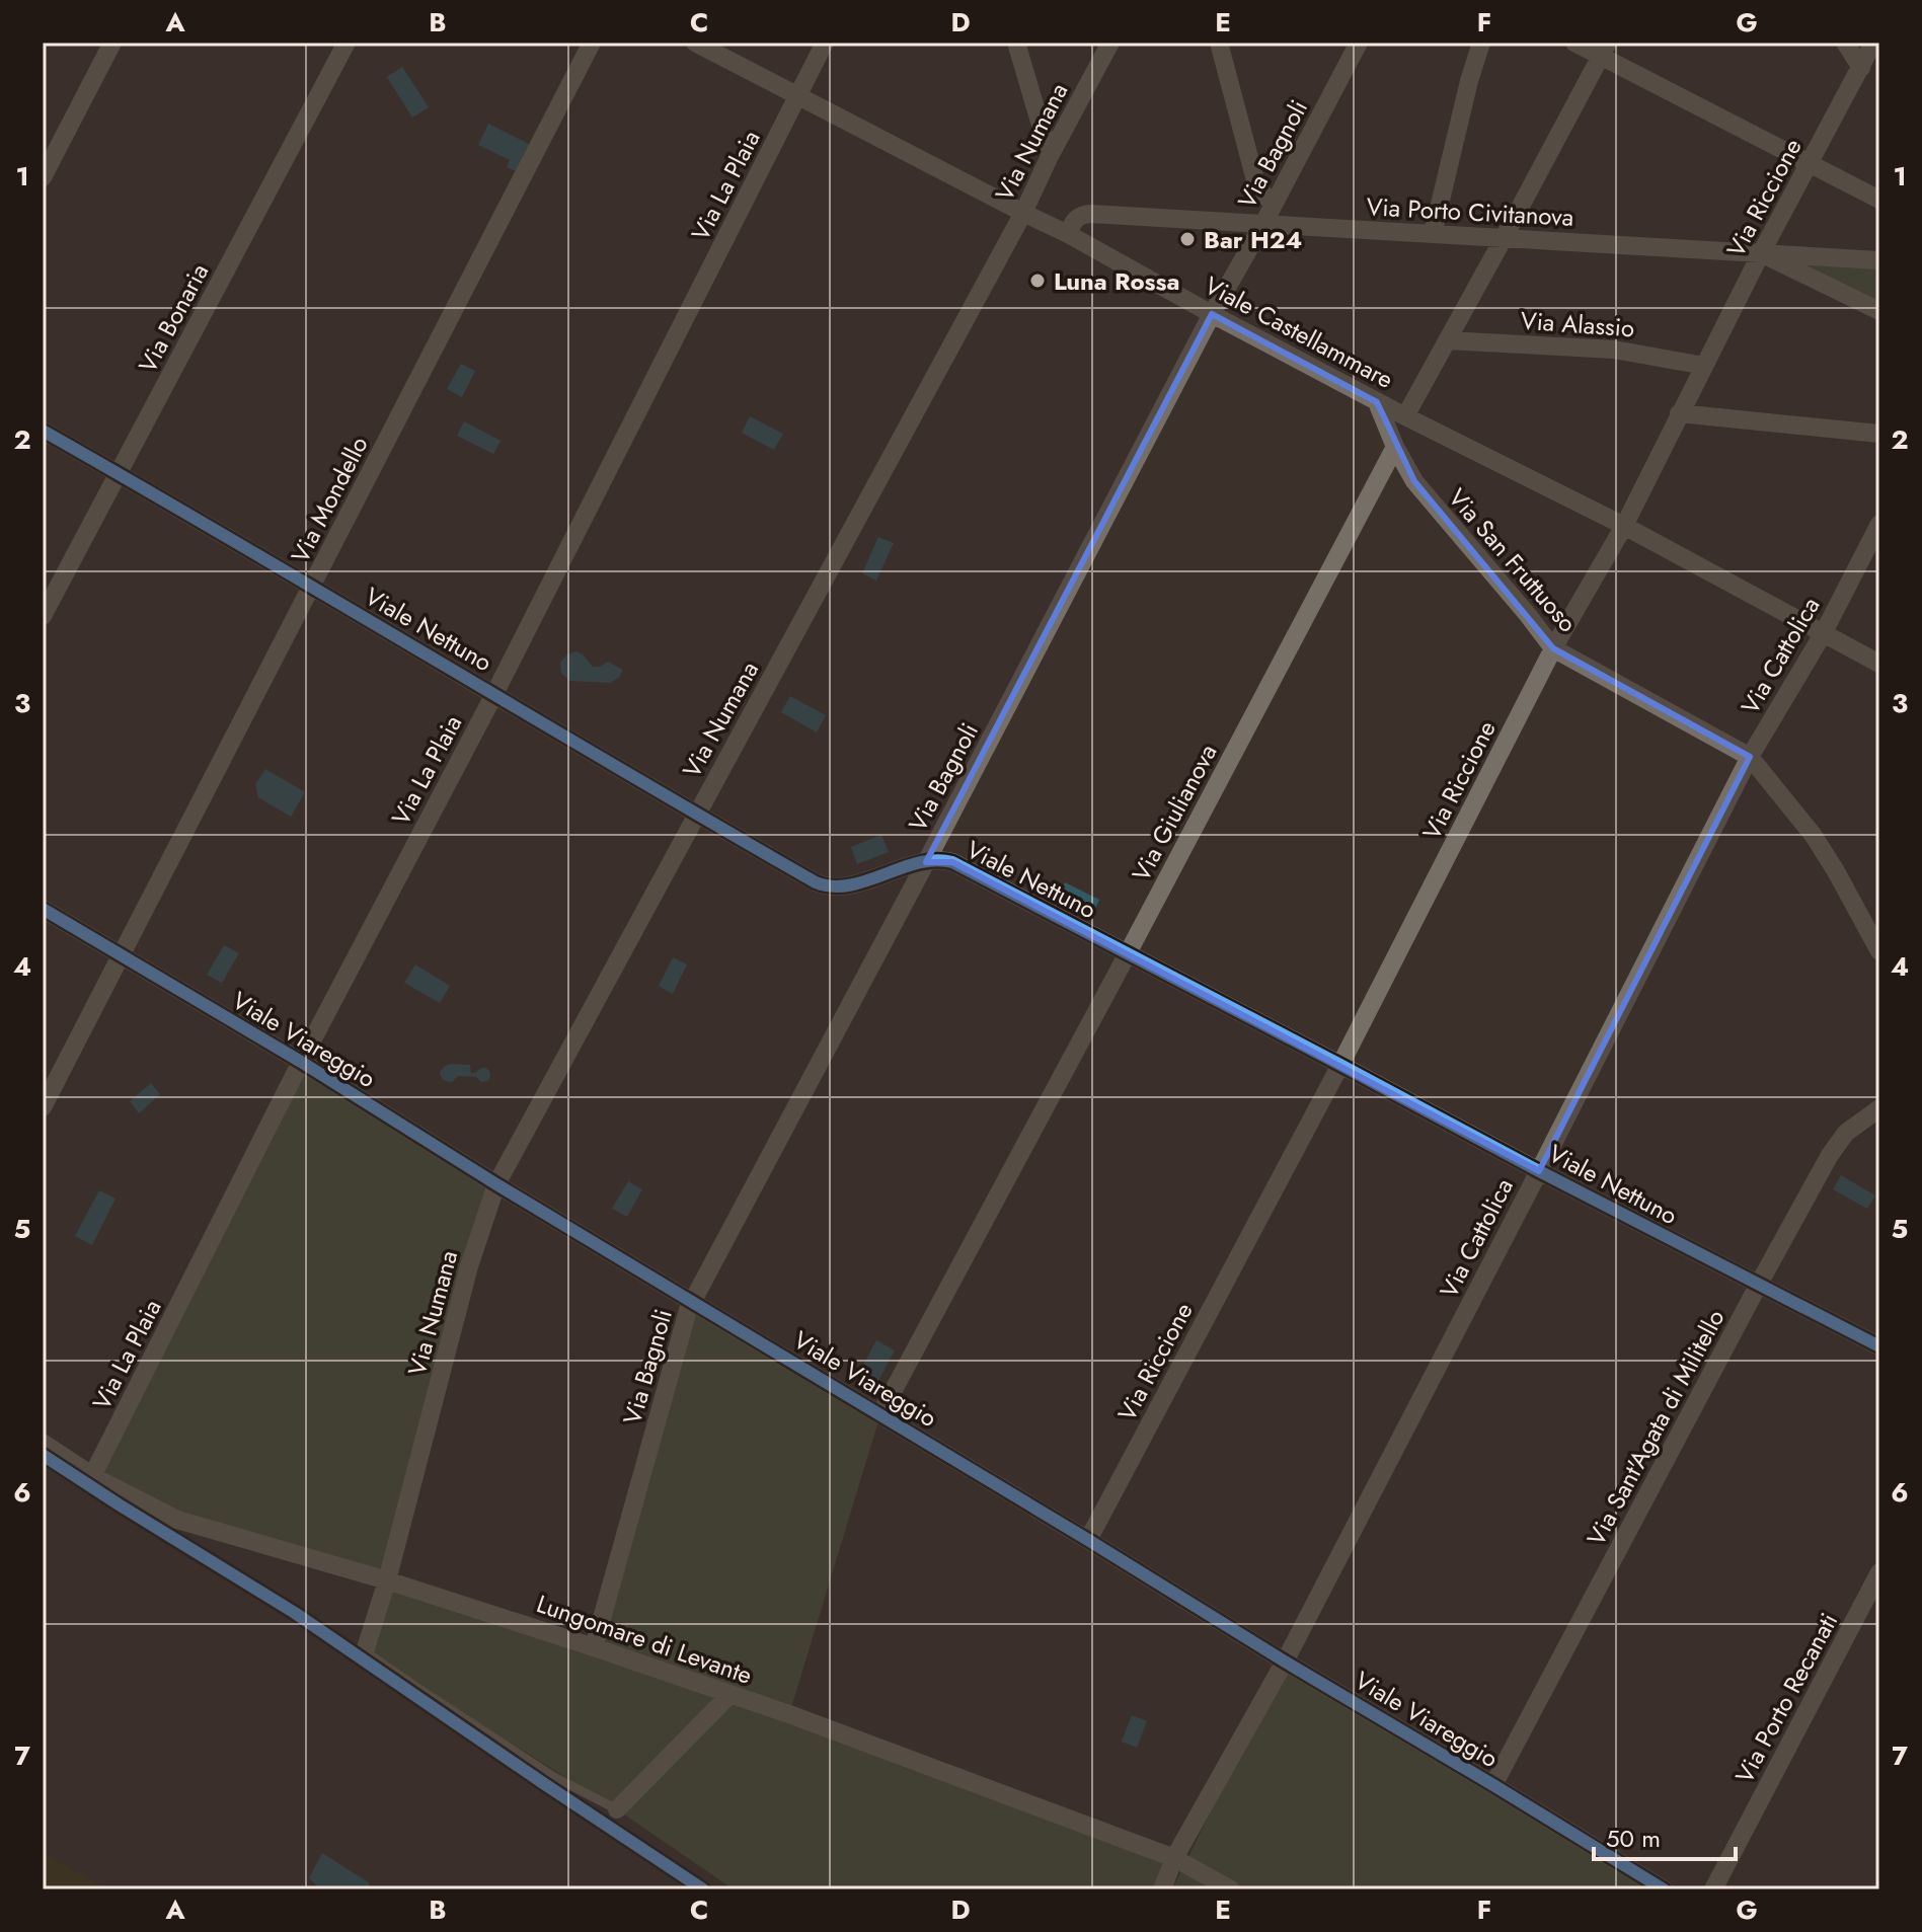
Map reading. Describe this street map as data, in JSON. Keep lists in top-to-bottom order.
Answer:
{
  "streets": {
    "street": [
      "Via Numana",
      "Via Bagnoli",
      "Via La Plaia",
      "Via Riccione",
      "Via Porto Civitanova",
      "Via Bonaria",
      "Via Alassio",
      "Viale Castellammare",
      "Via Mondello",
      "Via San Fruttuoso",
      "Viale Nettuno",
      "Via Cattolica",
      "Via Giulianova",
      "Viale Viareggio",
      "Via Sant'Agata di Militello",
      "Lungomare di Levante",
      "Via Porto Recanati"
    ]
  },
  "crossings": [
    ["Via Numana", "Viale Castellammare"],
    ["Via Numana", "Viale Nettuno"],
    ["Via Numana", "Viale Viareggio"],
    ["Via Numana", "Lungomare di Levante"],
    ["Via Bagnoli", "Via Porto Civitanova"],
    ["Via Bagnoli", "Viale Castellammare"],
    ["Via Bagnoli", "Viale Nettuno"],
    ["Via Bagnoli", "Viale Viareggio"],
    ["Via Bagnoli", "Lungomare di Levante"],
    ["Via La Plaia", "Viale Castellammare"],
    ["Via La Plaia", "Viale Nettuno"],
    ["Via La Plaia", "Viale Viareggio"],
    ["Via La Plaia", "Lungomare di Levante"],
    ["Via Riccione", "Via Porto Civitanova"],
    ["Via Riccione", "Via Alassio"],
    ["Via Riccione", "Viale Castellammare"],
    ["Via Riccione", "Via San Fruttuoso"],
    ["Via Riccione", "Viale Nettuno"],
    ["Via Riccione", "Viale Viareggio"],
    ["Via Porto Civitanova", "Viale Castellammare"],
    ["Via Bonaria", "Viale Nettuno"],
    ["Viale Castellammare", "Via San Fruttuoso"],
    ["Viale Castellammare", "Via Cattolica"],
    ["Via Mondello", "Viale Nettuno"],
    ["Via Mondello", "Viale Viareggio"],
    ["Via San Fruttuoso", "Via Cattolica"],
    ["Via San Fruttuoso", "Via Giulianova"],
    ["Viale Nettuno", "Via Cattolica"],
    ["Viale Nettuno", "Via Giulianova"],
    ["Viale Nettuno", "Via Sant'Agata di Militello"],
    ["Via Cattolica", "Viale Viareggio"],
    ["Via Cattolica", "Lungomare di Levante"],
    ["Via Giulianova", "Viale Viareggio"],
    ["Viale Viareggio", "Via Sant'Agata di Militello"]
  ],
  "places": ["Bar H24", "Luna Rossa"],
  "scale_bar": "50 m",
  "grid": {
    "columns": [
      "A",
      "B",
      "C",
      "D",
      "E",
      "F",
      "G"
    ],
    "rows": [
      "1",
      "2",
      "3",
      "4",
      "5",
      "6",
      "7"
    ]
  }
}
